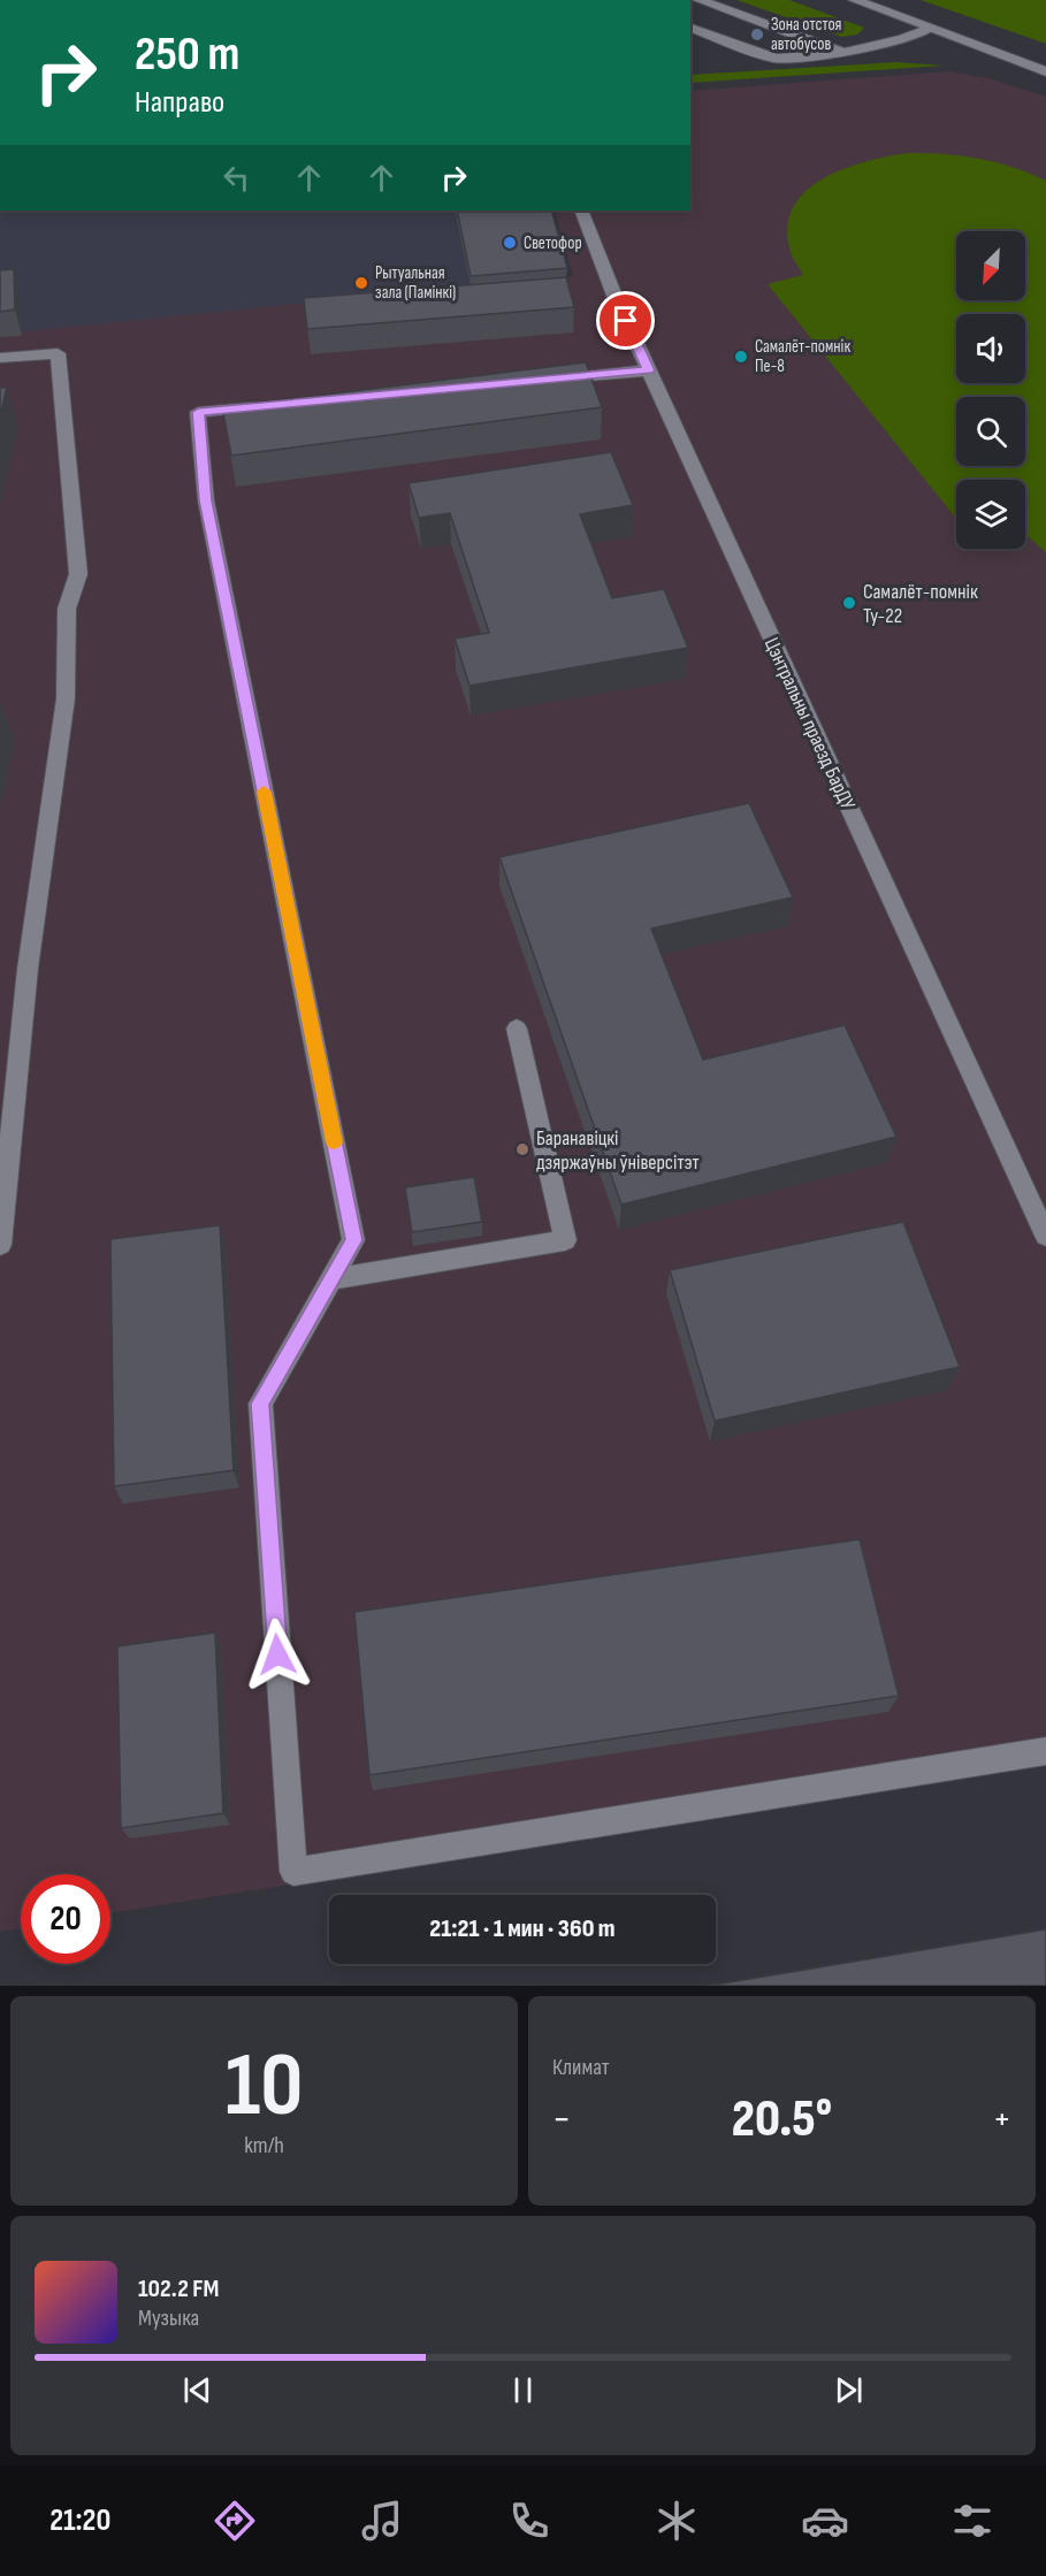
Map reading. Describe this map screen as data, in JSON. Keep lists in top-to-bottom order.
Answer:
{
  "streets": {
    "main road": ["Цэнтральны праезд БарДУ"]
  },
  "places": [
    "Зона отстоя автобусов",
    "Светофор",
    "Рытуальная зала (Памінкі)",
    "Самалёт-помнік Пе-8",
    "Самалёт-помнік Ту-22",
    "Баранавіцкі дзяржаўны ўніверсітэт"
  ],
  "north": "bottom left",
  "page": {
    "turn": ["250 m", "Направо"],
    "limit": "20",
    "trip": "21:21 · 1 мин · 360 m",
    "tile": [
      ["10", "km/h"],
      "Климат"
    ],
    "heat": ["−", "20.5°", "+"],
    "song": ["102.2 FM", "Музыка"],
    "tabs": "21:20"
  }
}
